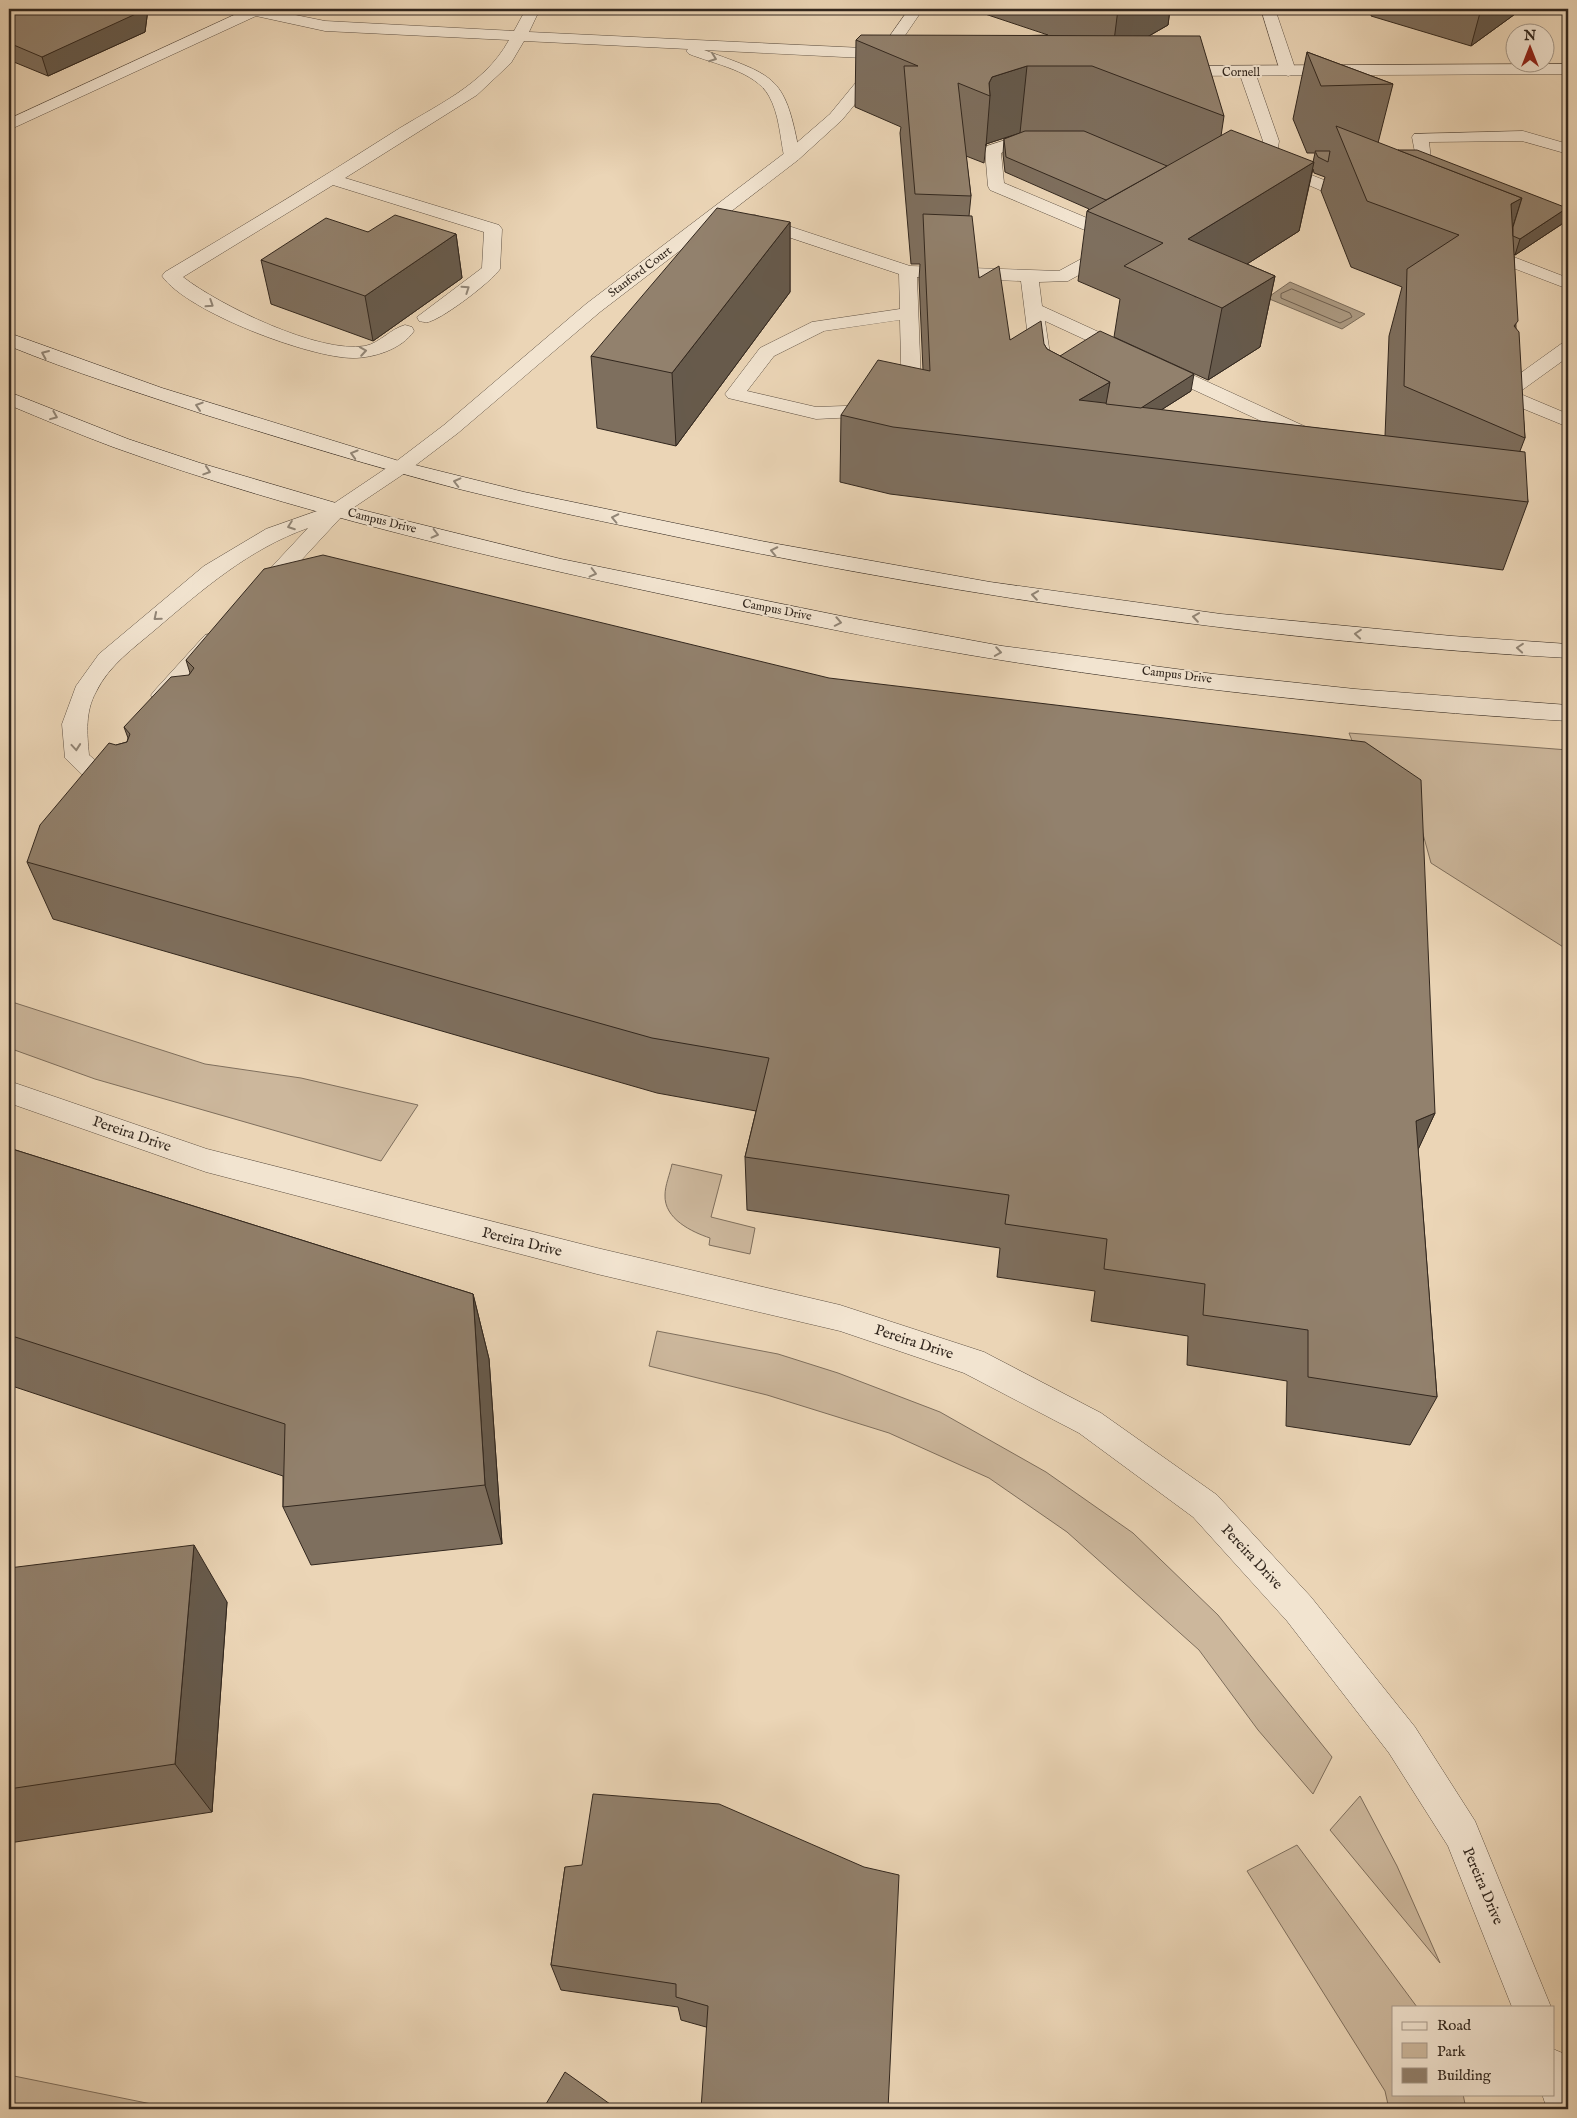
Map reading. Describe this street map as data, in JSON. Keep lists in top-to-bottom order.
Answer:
{
  "streets": {
    "main road": [
      "Cornell",
      "Stanford Court",
      "Campus Drive",
      "Pereira Drive"
    ]
  },
  "crossings": [
    ["Stanford Court", "Campus Drive"]
  ],
  "legend": ["Road", "Park", "Building"],
  "north": "top"
}
